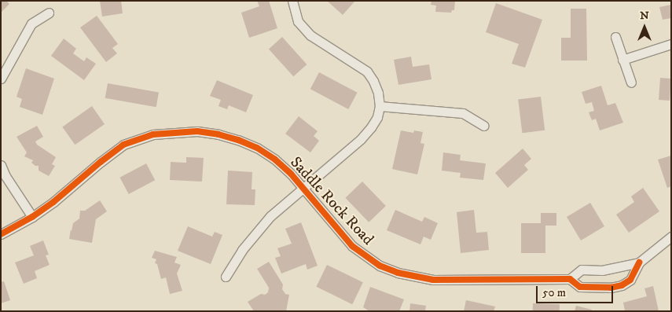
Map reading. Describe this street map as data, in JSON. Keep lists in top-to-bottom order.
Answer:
{
  "streets": {
    "street": ["Saddle Rock Road"]
  },
  "scale_bar": "50 m",
  "north": "top"
}
